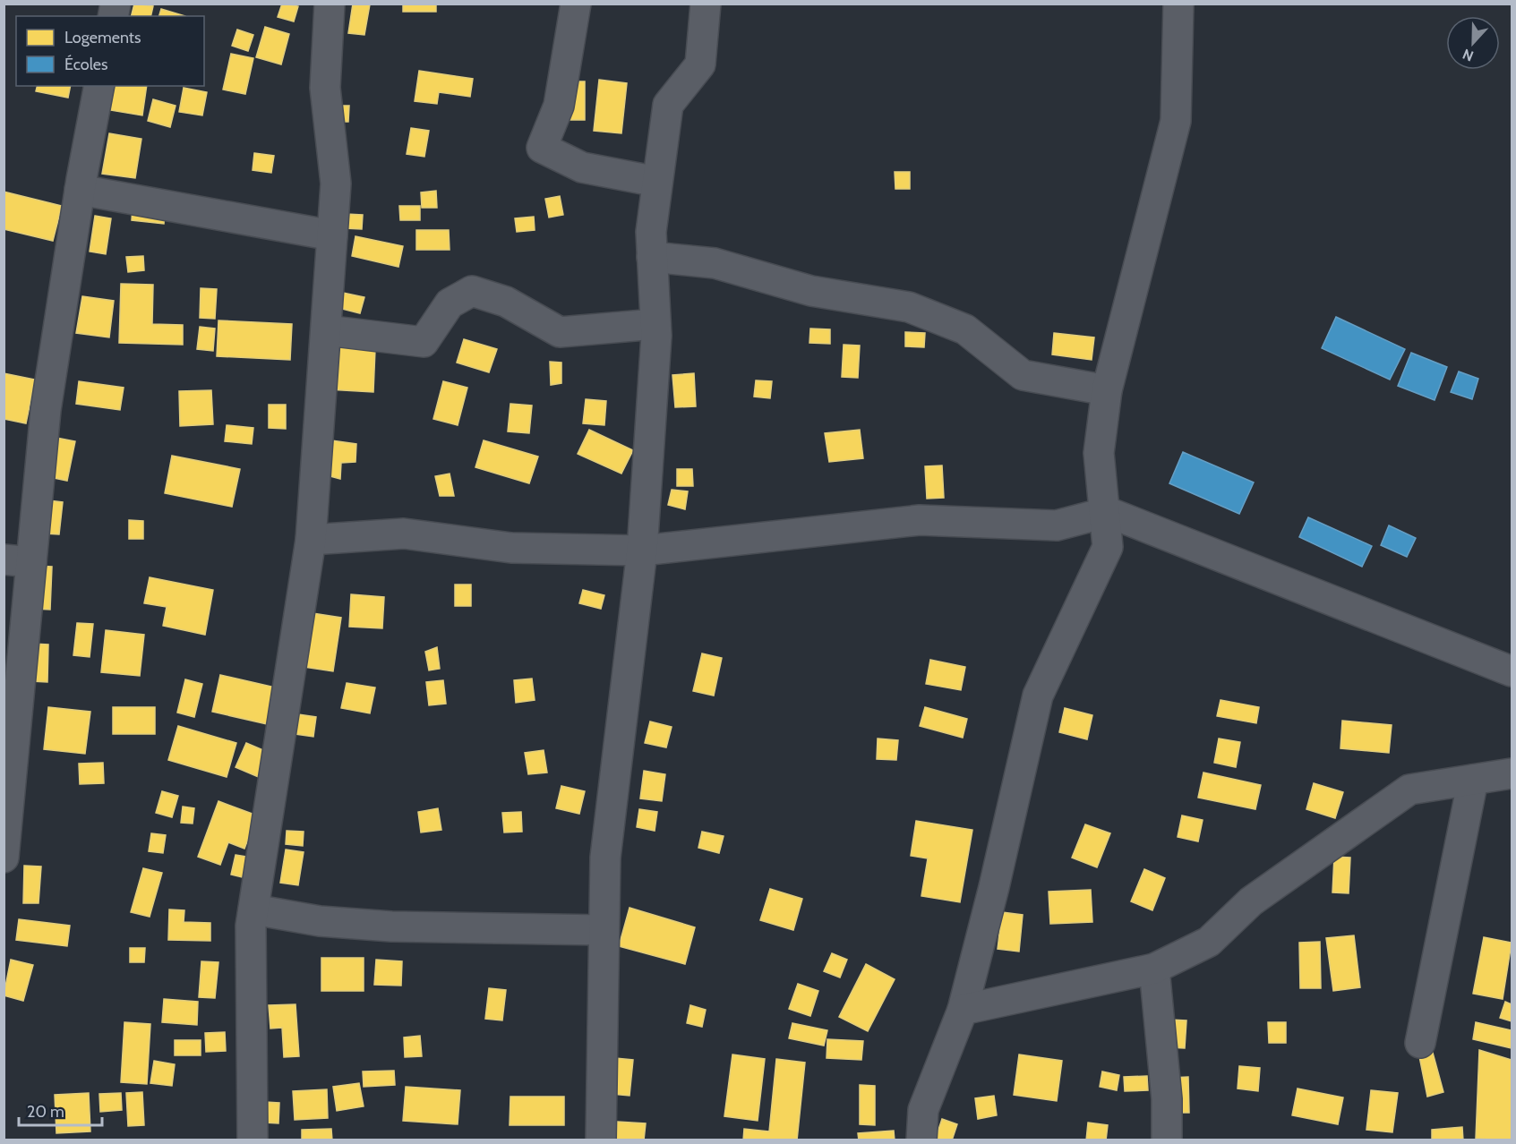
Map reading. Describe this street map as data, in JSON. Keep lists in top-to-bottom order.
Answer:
{
  "legend": ["Logements", "Écoles"],
  "scale_bar": "20 m",
  "north": "bottom"
}
